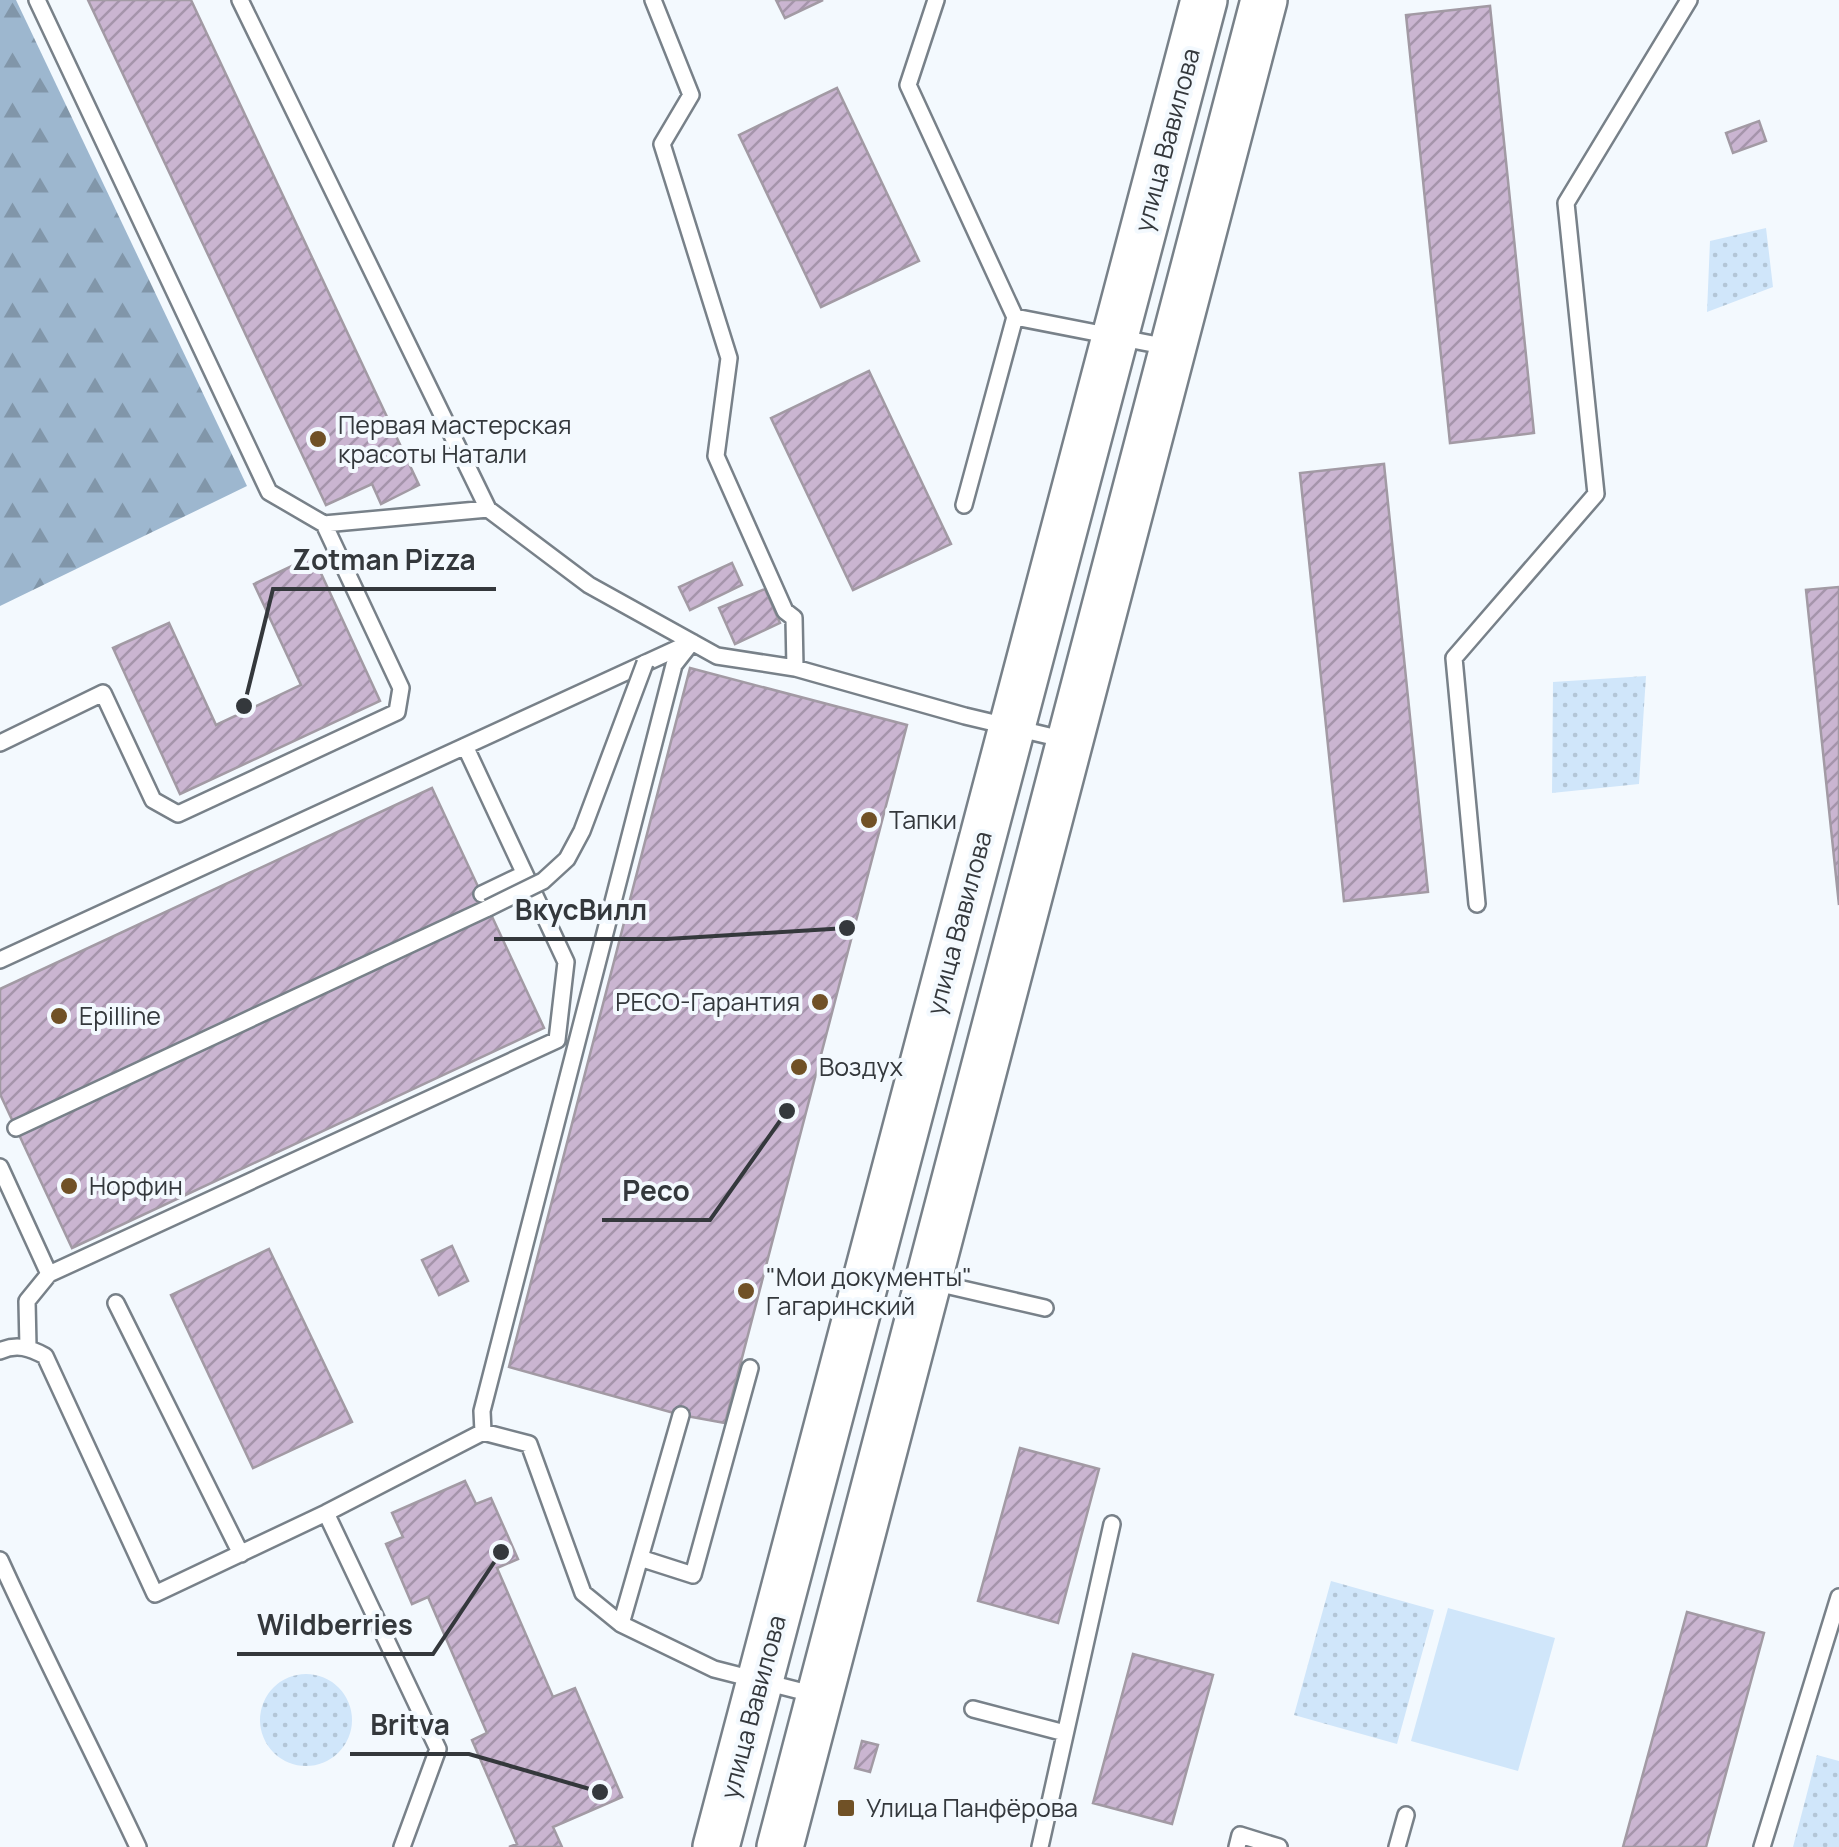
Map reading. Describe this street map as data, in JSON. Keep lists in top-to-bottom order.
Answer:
{
  "streets": {
    "street": ["улица Вавилова"]
  },
  "places": {
    "other": [
      "Первая мастерская красоты Натали",
      "Zotman Pizza",
      "Тапки",
      "ВкусВилл",
      "РЕСО-Гарантия",
      "Epilline",
      "Воздух",
      "Ресо",
      "Норфин",
      "\"Мои документы\" Гагаринский",
      "Wildberries",
      "Britva"
    ],
    "transit": ["Улица Панфёрова"]
  }
}
